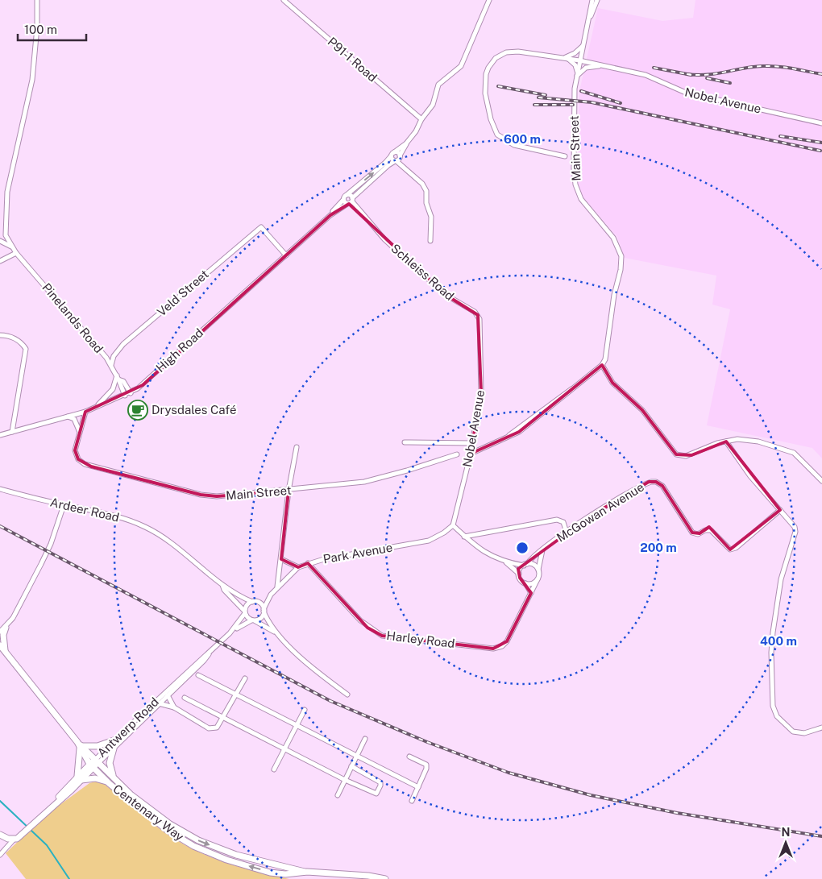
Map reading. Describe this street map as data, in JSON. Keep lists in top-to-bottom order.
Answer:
{
  "streets": {
    "main road": ["Antwerp Road", "Centenary Way"],
    "street": [
      "P91-1 Road",
      "Nobel Avenue",
      "Main Street",
      "Schleiss Road",
      "Veld Street",
      "Pinelands Road",
      "High Road",
      "Ardeer Road",
      "McGowan Avenue",
      "Park Avenue",
      "Harley Road"
    ]
  },
  "crossings": [
    ["P91-1 Road", "High Road"],
    ["Nobel Avenue", "Main Street"],
    ["Nobel Avenue", "Schleiss Road"],
    ["Nobel Avenue", "Park Avenue"],
    ["Schleiss Road", "High Road"],
    ["Veld Street", "Pinelands Road"],
    ["Veld Street", "High Road"],
    ["Pinelands Road", "High Road"],
    ["Ardeer Road", "Park Avenue"],
    ["Ardeer Road", "Antwerp Road"],
    ["Park Avenue", "Harley Road"],
    ["Park Avenue", "Antwerp Road"],
    ["Antwerp Road", "Centenary Way"]
  ],
  "places": {
    "cafe": ["Drysdales Café"]
  },
  "scale_bar": "100 m",
  "north": "top",
  "rings": ["600 m", "200 m", "400 m"]
}
